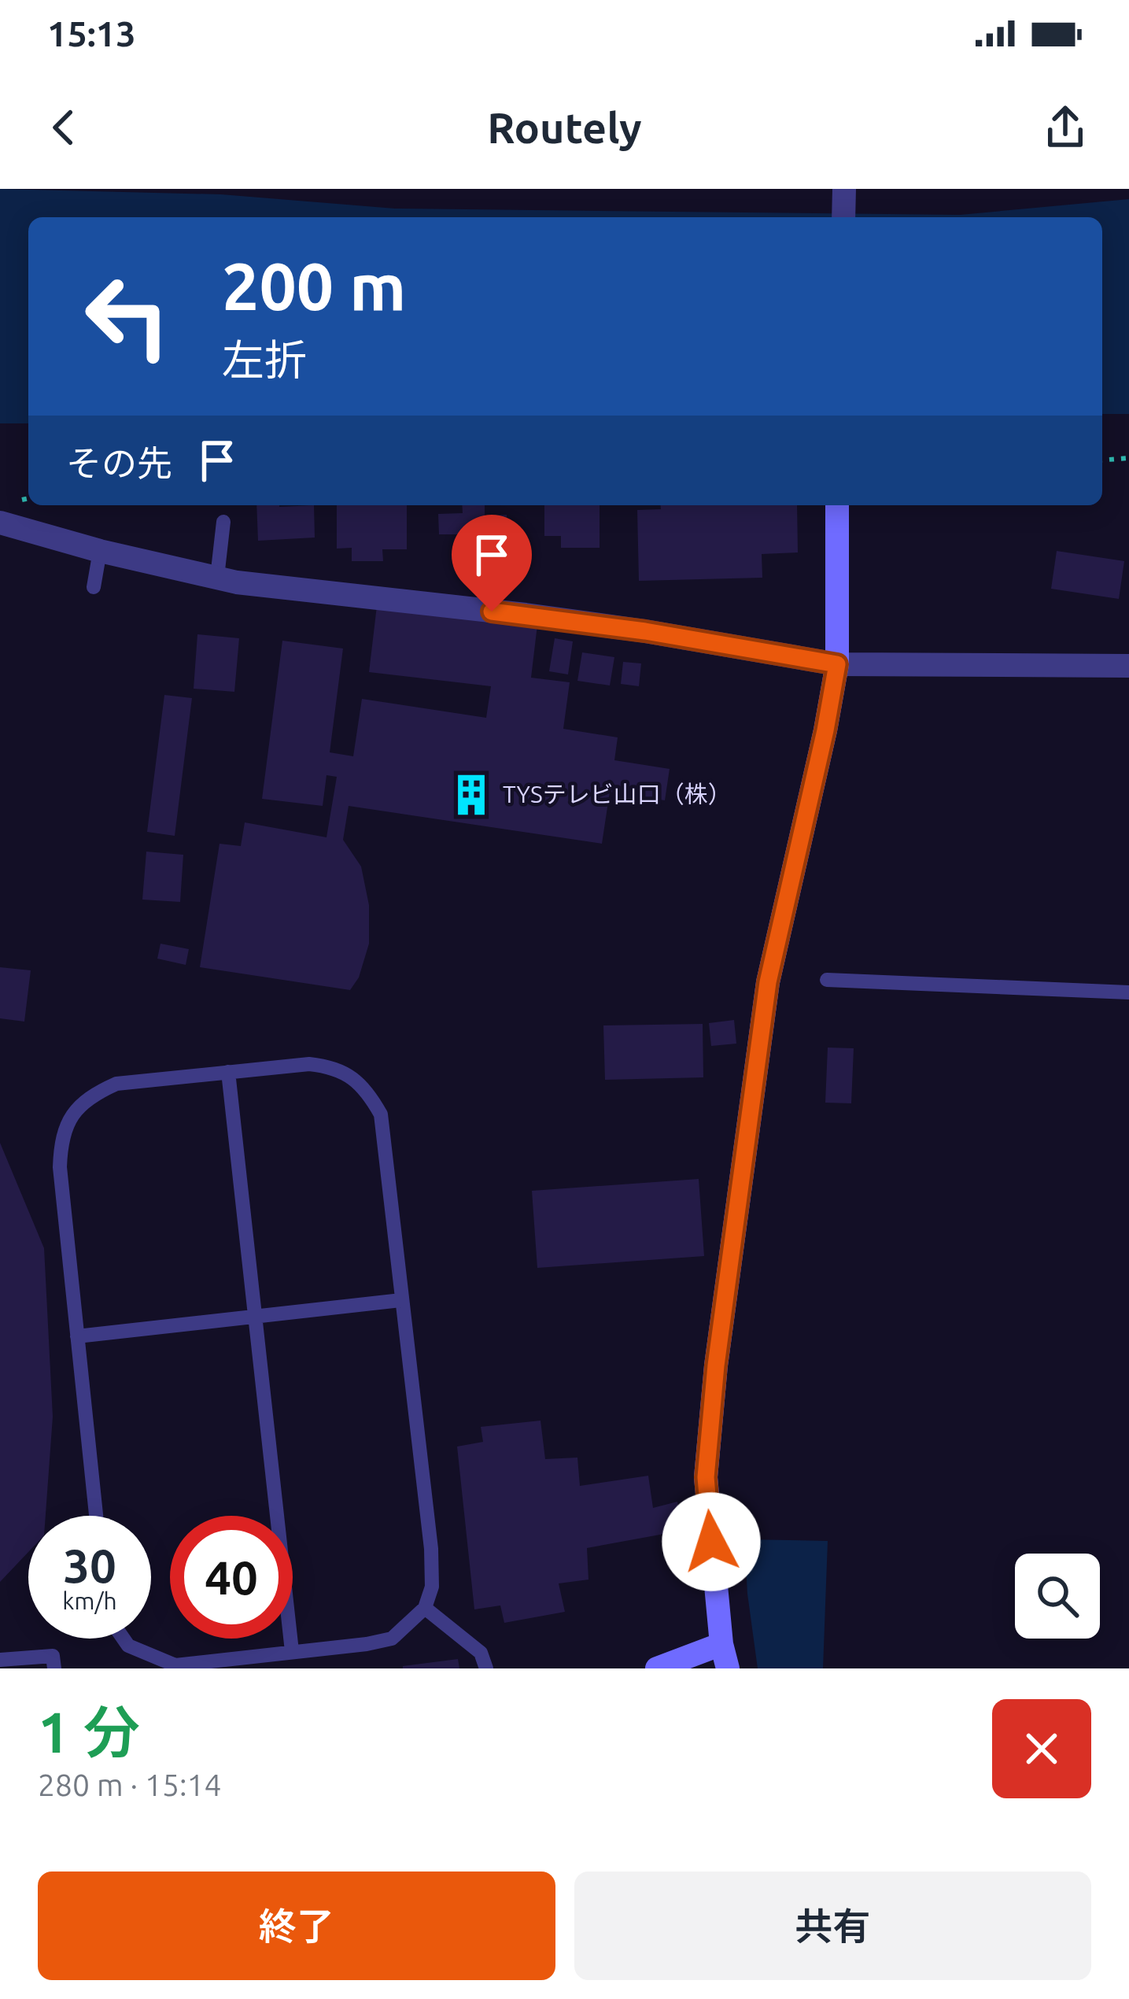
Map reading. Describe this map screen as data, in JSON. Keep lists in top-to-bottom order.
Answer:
{
  "places": {
    "building": ["TYSテレビ山口（株）"]
  },
  "page": {
    "status": "15:13",
    "header": "Routely",
    "turn": ["200 m", "左折"],
    "then": "その先",
    "speed": "30 km/h",
    "limit": "40",
    "heading": ["1 分", "280 m · 15:14"],
    "buttons": ["終了", "共有"]
  }
}
